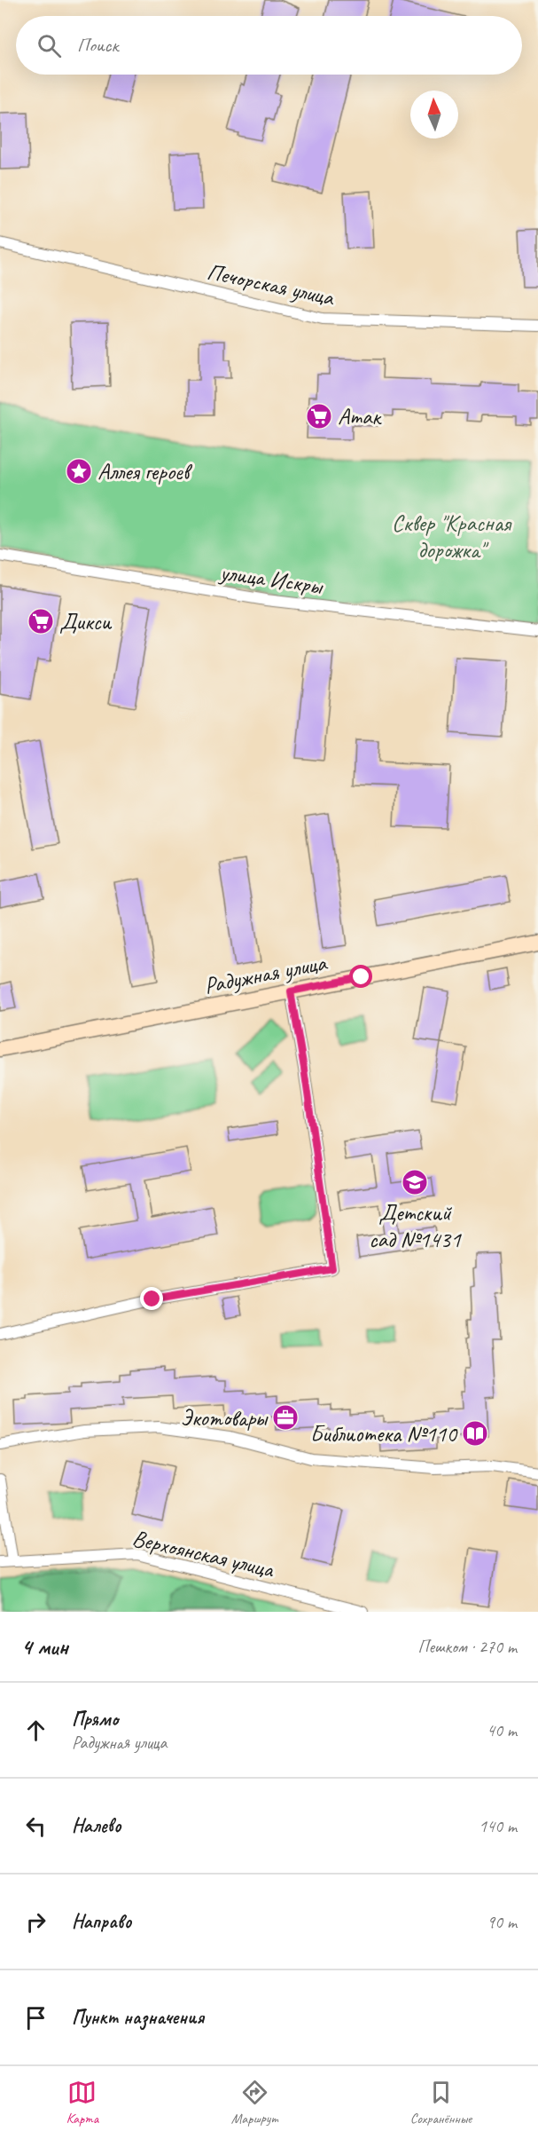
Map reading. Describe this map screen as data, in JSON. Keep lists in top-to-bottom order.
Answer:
{
  "streets": {
    "street": [
      "Печорская улица",
      "улица Искры",
      "Радужная улица",
      "Верхоянская улица"
    ]
  },
  "parks": ["Сквер \"Красная дорожка\""],
  "places": {
    "supermarket": ["Атак", "Дикси"],
    "place": ["Аллея героев"],
    "school or university": ["Детский сад №1431"],
    "office": ["Экотовары"],
    "library": ["Библиотека №110"]
  },
  "north": "top",
  "page": {
    "search": "Поиск",
    "heading": ["4 мин", "Пешком · 270 m"],
    "list": [
      ["Прямо", "Радужная улица", "40 m"],
      ["Налево", "140 m"],
      ["Направо", "90 m"],
      "Пункт назначения"
    ],
    "nav": ["Карта", "Маршрут", "Сохранённые"]
  }
}
